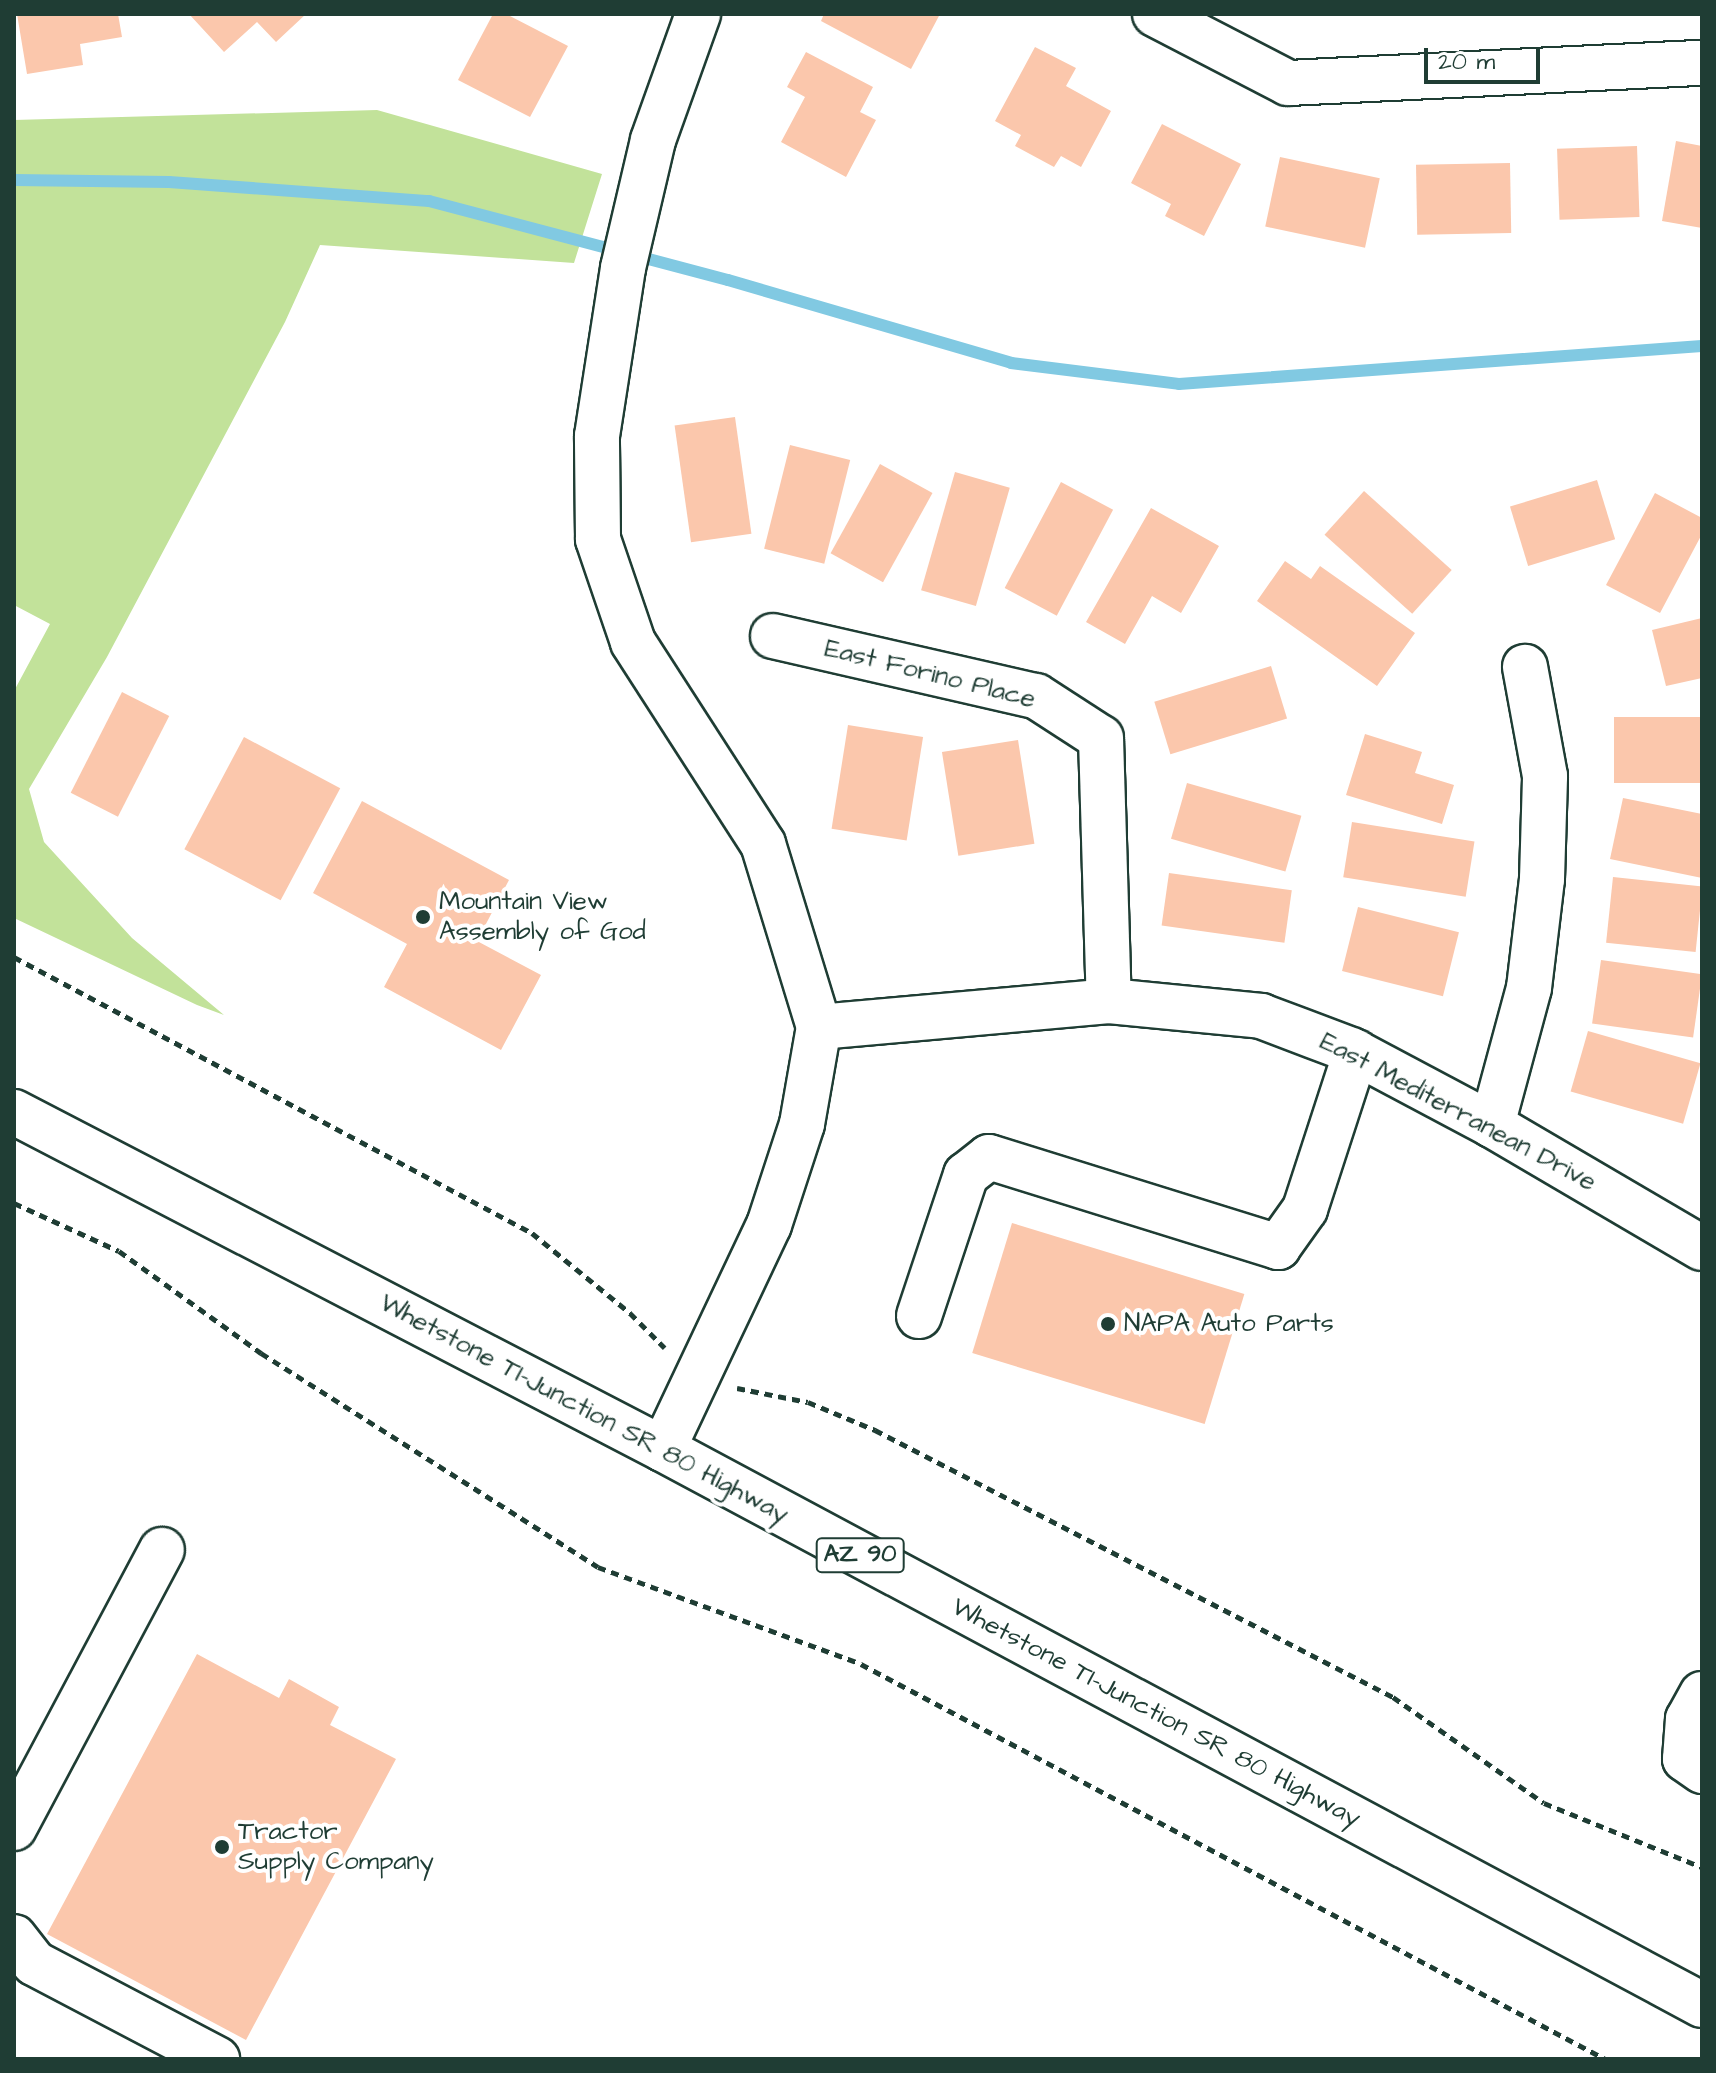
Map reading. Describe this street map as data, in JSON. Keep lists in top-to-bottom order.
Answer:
{
  "streets": {
    "main road": [
      "East Forino Place",
      "East Mediterranean Drive",
      "Whetstone TI-Junction SR 80 Highway",
      "AZ 90"
    ]
  },
  "crossings": [
    ["East Forino Place", "East Mediterranean Drive"]
  ],
  "places": ["Mountain View Assembly of God", "NAPA Auto Parts", "Tractor Supply Company"],
  "scale_bar": "20 m"
}
